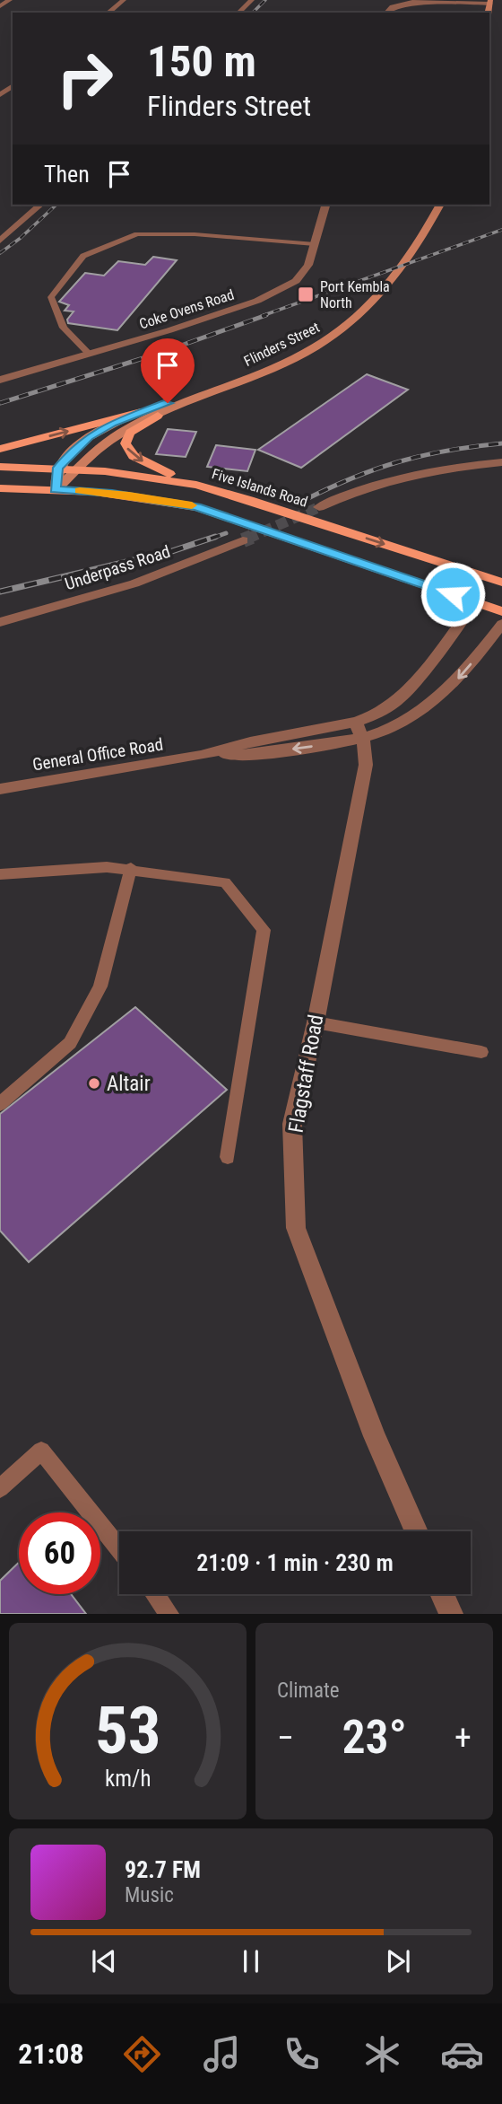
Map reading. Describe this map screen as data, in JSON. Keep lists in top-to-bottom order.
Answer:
{
  "streets": {
    "main road": ["Five Islands Road"],
    "street": [
      "Coke Ovens Road",
      "Flinders Street",
      "Underpass Road",
      "General Office Road",
      "Flagstaff Road"
    ]
  },
  "crossings": [
    ["Flinders Street", "Five Islands Road"],
    ["General Office Road", "Flagstaff Road"]
  ],
  "places": {
    "transit": ["Port Kembla North"],
    "other": ["Altair"]
  },
  "page": {
    "turn": ["150 m", "Flinders Street"],
    "then": "Then",
    "limit": "60",
    "trip": "21:09 · 1 min · 230 m",
    "tile": "Climate",
    "heat": ["−", "23°", "+"],
    "song": ["92.7 FM", "Music"],
    "tabs": "21:08",
    "gauge": ["53", "km/h"]
  }
}
